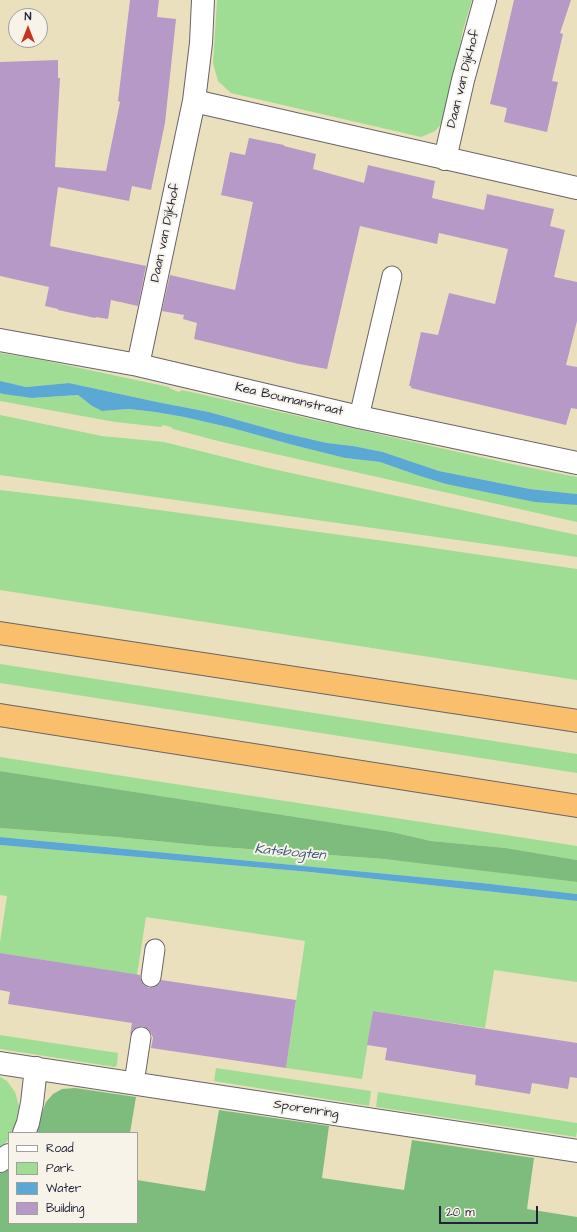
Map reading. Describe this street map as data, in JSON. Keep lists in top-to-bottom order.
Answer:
{
  "streets": {
    "street": ["Daan van Dijkhof", "Kea Boumanstraat", "Sporenring"]
  },
  "crossings": [
    ["Daan van Dijkhof", "Kea Boumanstraat"]
  ],
  "water": ["Katsbogten"],
  "legend": [
    "Road",
    "Park",
    "Water",
    "Building"
  ],
  "scale_bar": "20 m",
  "north": "top"
}
